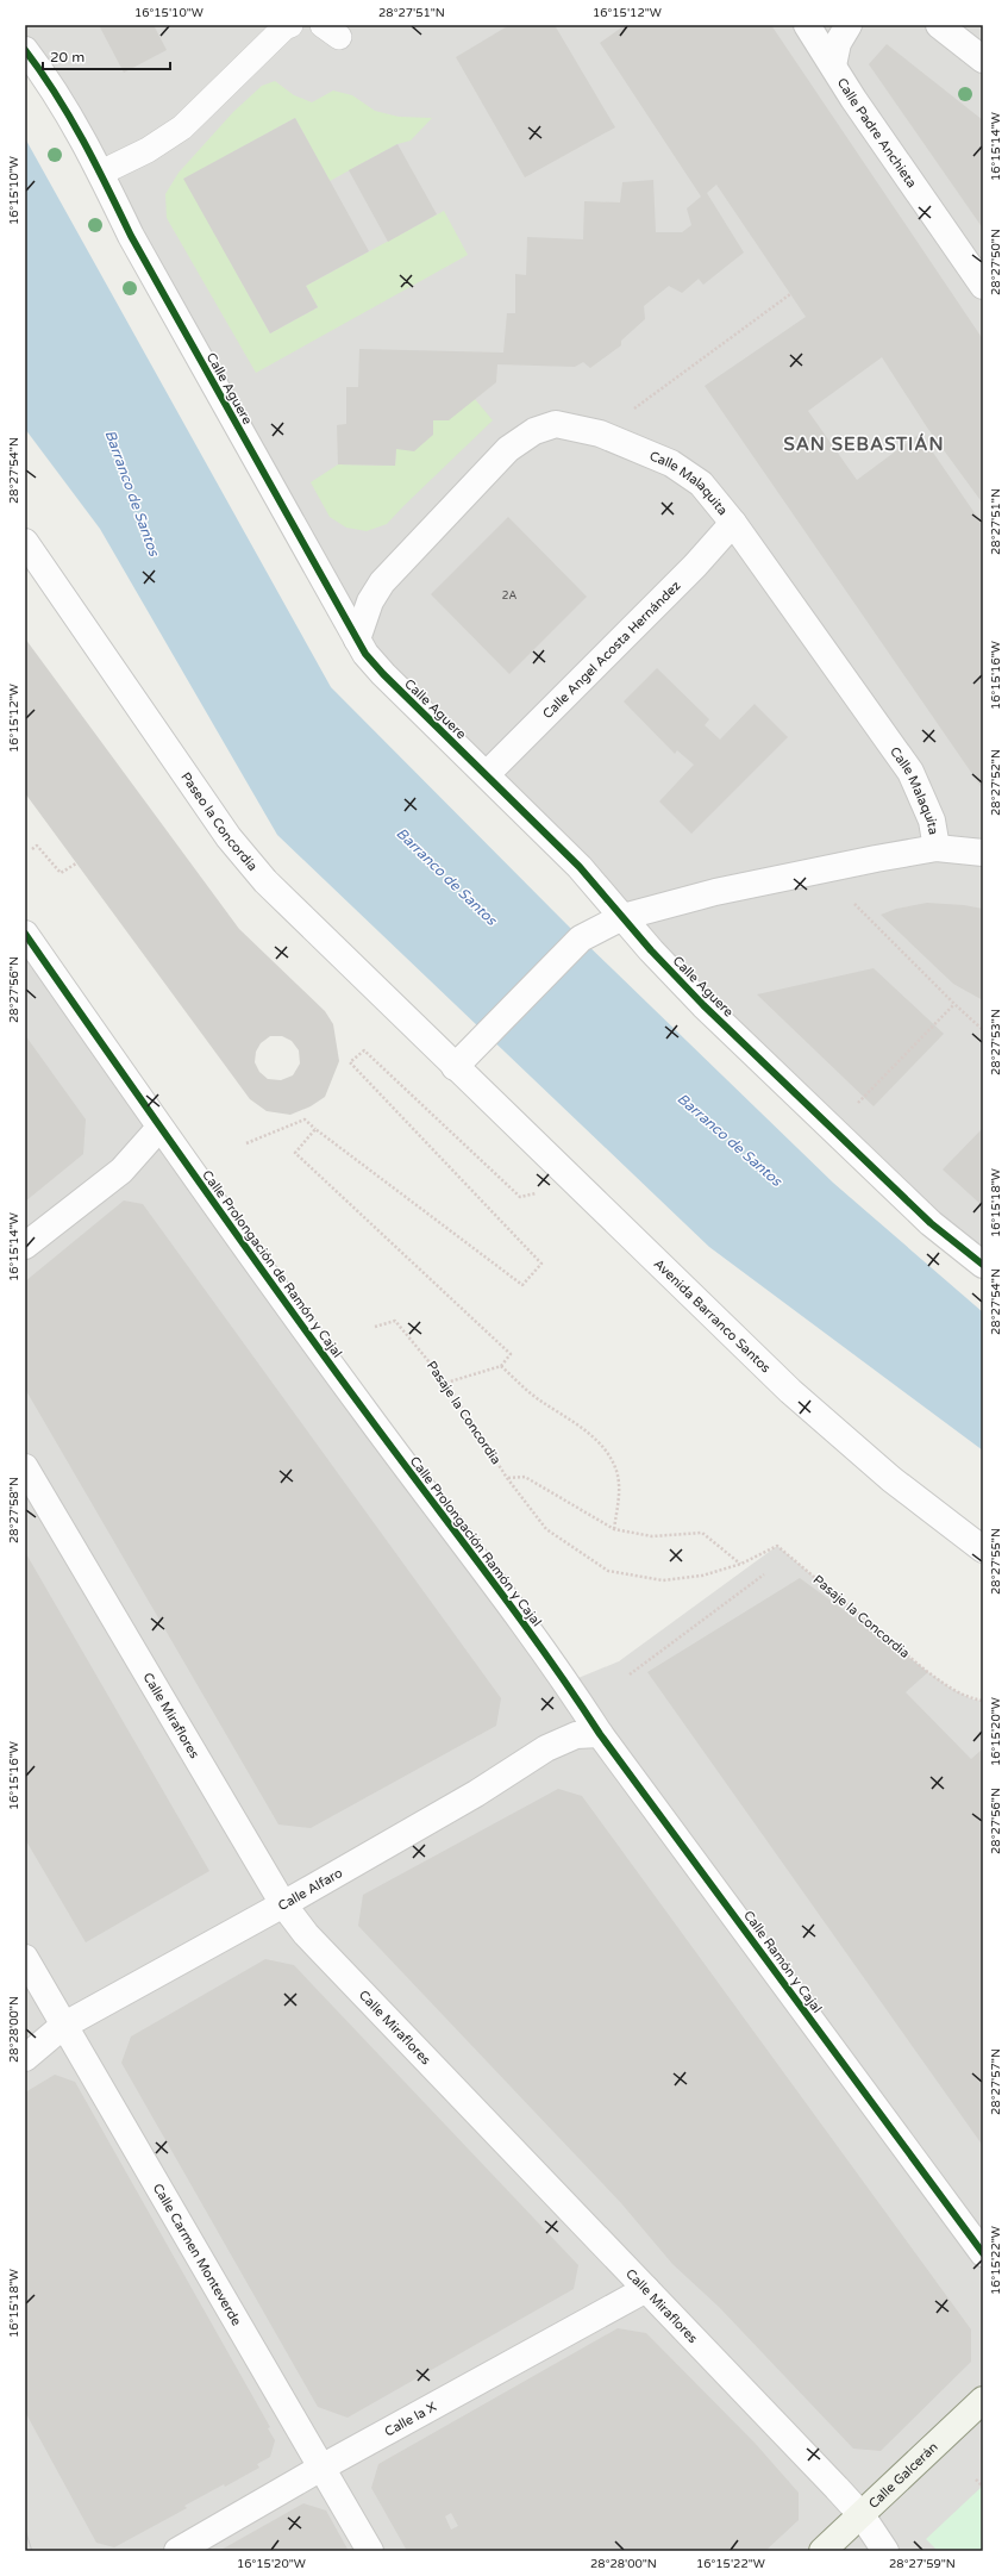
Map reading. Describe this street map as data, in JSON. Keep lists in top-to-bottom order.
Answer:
{
  "streets": {
    "main road": ["Calle Galcerán"],
    "street": [
      "Calle Padre Anchieta",
      "Calle Aguere",
      "Calle Malaquita",
      "Calle Angel Acosta Hernández",
      "Paseo la Concordia",
      "Calle Prolongación de Ramón y Cajal",
      "Avenida Barranco Santos",
      "Calle Prolongación Ramón y Cajal",
      "Calle Miraflores",
      "Calle Alfaro",
      "Calle Ramón y Cajal",
      "Calle Carmen Monteverde",
      "Calle la X"
    ],
    "path": ["Pasaje la Concordia"]
  },
  "crossings": [
    ["Calle Aguere", "Calle Malaquita"],
    ["Calle Aguere", "Calle Angel Acosta Hernández"],
    ["Calle Malaquita", "Calle Angel Acosta Hernández"],
    ["Paseo la Concordia", "Avenida Barranco Santos"],
    ["Calle Prolongación de Ramón y Cajal", "Calle Prolongación Ramón y Cajal"],
    ["Calle Prolongación Ramón y Cajal", "Calle Ramón y Cajal"],
    ["Calle Miraflores", "Calle Alfaro"],
    ["Calle Miraflores", "Calle la X"],
    ["Calle Miraflores", "Calle Galcerán"],
    ["Calle Alfaro", "Calle Ramón y Cajal"],
    ["Calle Alfaro", "Calle Carmen Monteverde"],
    ["Calle Carmen Monteverde", "Calle la X"]
  ],
  "districts": ["SAN SEBASTIÁN"],
  "water": ["Barranco de Santos"],
  "house_numbers": ["2A"],
  "scale_bar": "20 m",
  "coordinates": [
    "16°15'10\"W",
    "28°27'51\"N",
    "16°15'12\"W",
    "16°15'14\"W",
    "28°27'50\"N",
    "28°27'54\"N",
    "16°15'16\"W",
    "28°27'52\"N",
    "28°27'56\"N",
    "28°27'53\"N",
    "16°15'18\"W",
    "28°27'58\"N",
    "28°27'55\"N",
    "16°15'20\"W",
    "28°28'00\"N",
    "28°27'57\"N",
    "16°15'22\"W",
    "28°27'59\"N"
  ]
}
